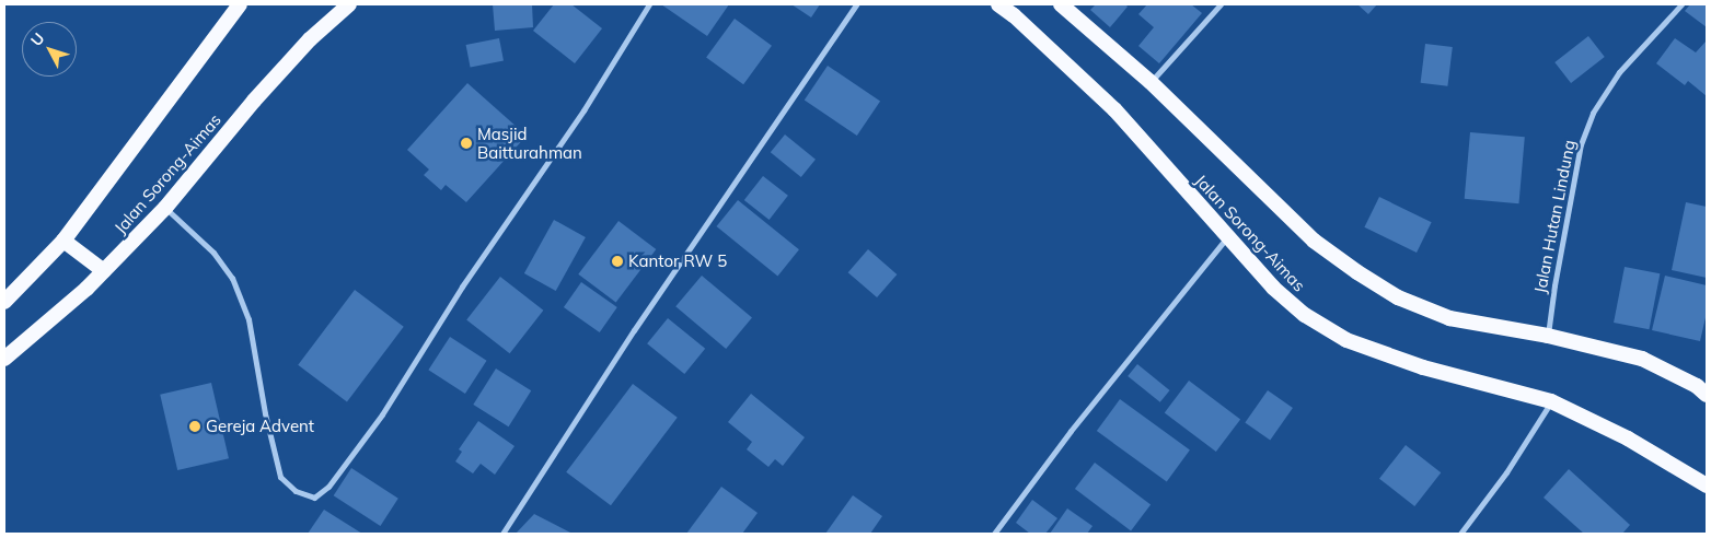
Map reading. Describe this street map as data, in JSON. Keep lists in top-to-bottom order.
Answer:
{
  "streets": {
    "highway": ["Jalan Sorong-Aimas"],
    "street": ["Jalan Hutan Lindung"]
  },
  "places": ["Masjid Baitturahman", "Kantor RW 5", "Gereja Advent"],
  "north": "top left"
}
